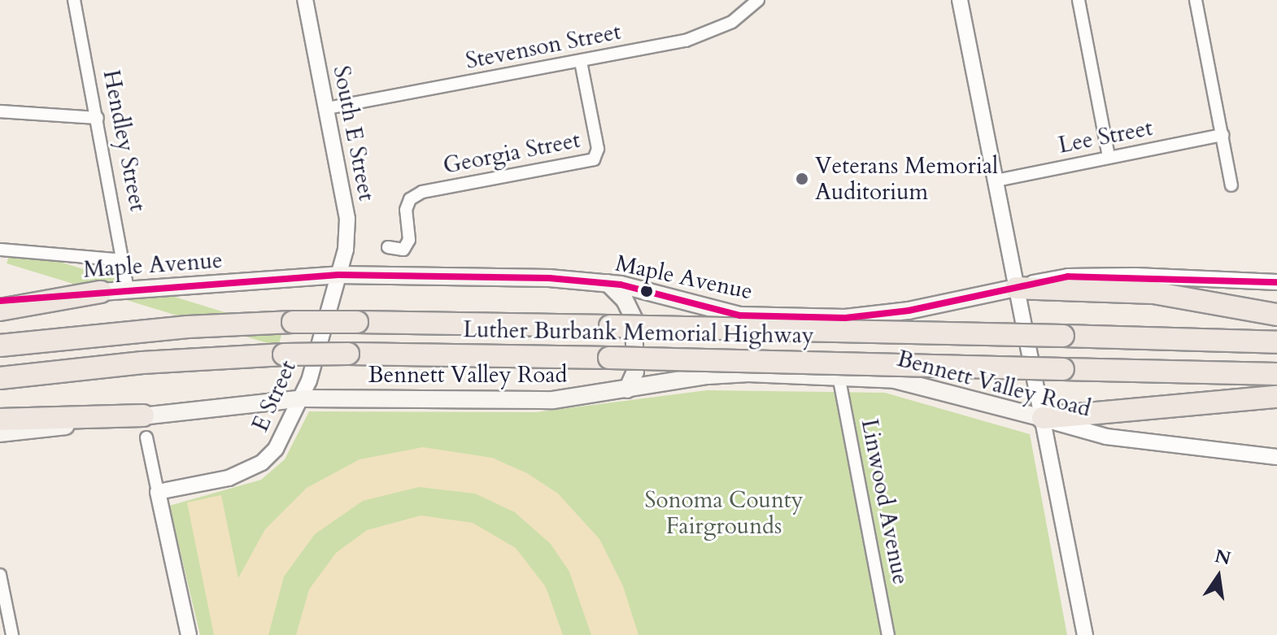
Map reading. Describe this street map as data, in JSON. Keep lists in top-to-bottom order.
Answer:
{
  "streets": {
    "highway": ["Luther Burbank Memorial Highway"],
    "main road": ["Maple Avenue", "Bennett Valley Road"],
    "street": [
      "Stevenson Street",
      "South E Street",
      "Lee Street",
      "Hendley Street",
      "Georgia Street",
      "E Street",
      "Linwood Avenue"
    ]
  },
  "crossings": [
    ["Stevenson Street", "South E Street"],
    ["Stevenson Street", "Georgia Street"],
    ["South E Street", "Maple Avenue"],
    ["South E Street", "E Street"],
    ["Hendley Street", "Maple Avenue"],
    ["Maple Avenue", "E Street"],
    ["Bennett Valley Road", "E Street"],
    ["Bennett Valley Road", "Linwood Avenue"]
  ],
  "parks": ["Sonoma County Fairgrounds"],
  "places": ["Veterans Memorial Auditorium"],
  "north": "top"
}
